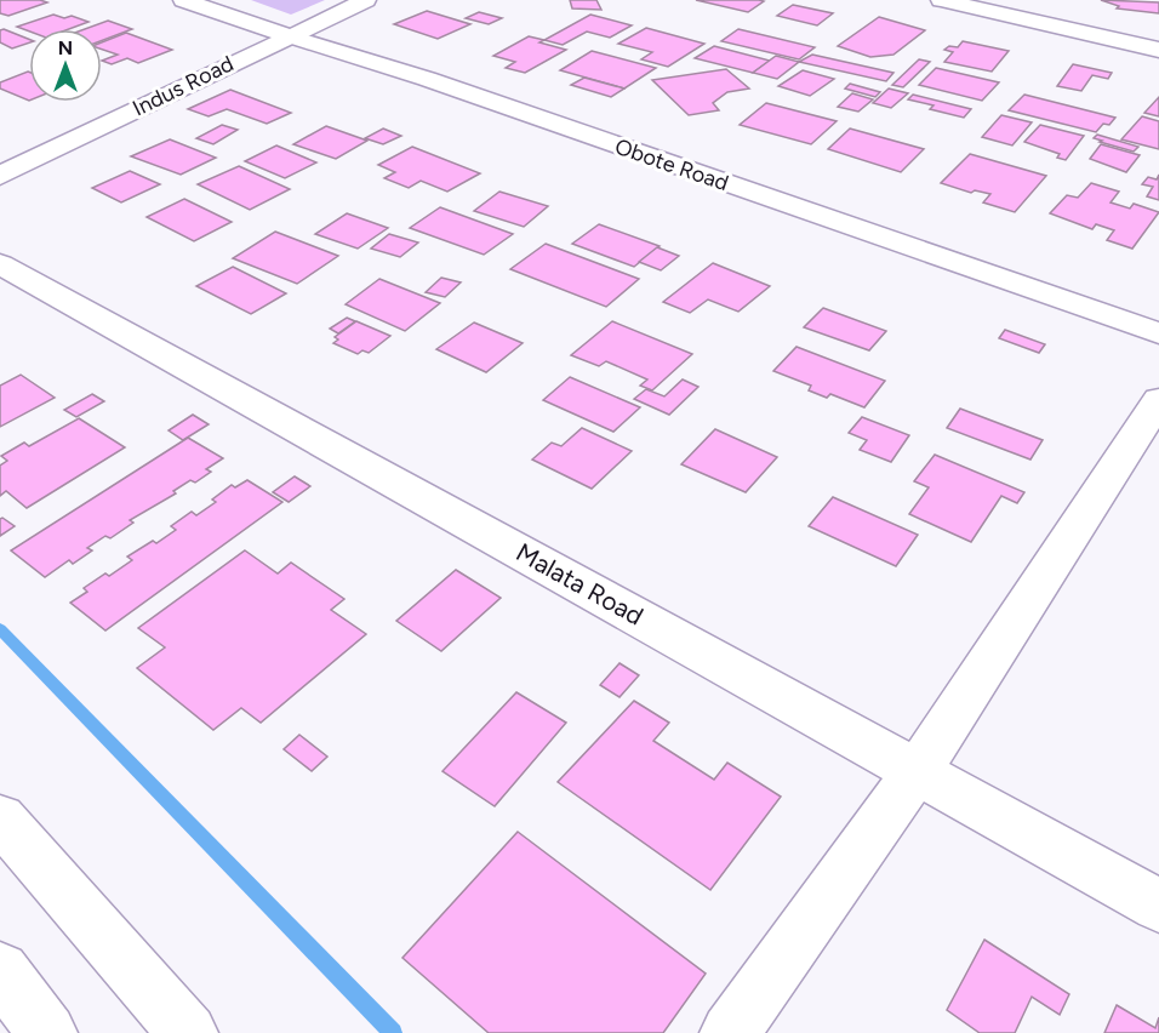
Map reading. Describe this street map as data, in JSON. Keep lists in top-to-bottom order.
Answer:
{
  "streets": {
    "street": ["Indus Road", "Obote Road", "Malata Road"]
  },
  "crossings": [
    ["Indus Road", "Obote Road"]
  ],
  "north": "top"
}
